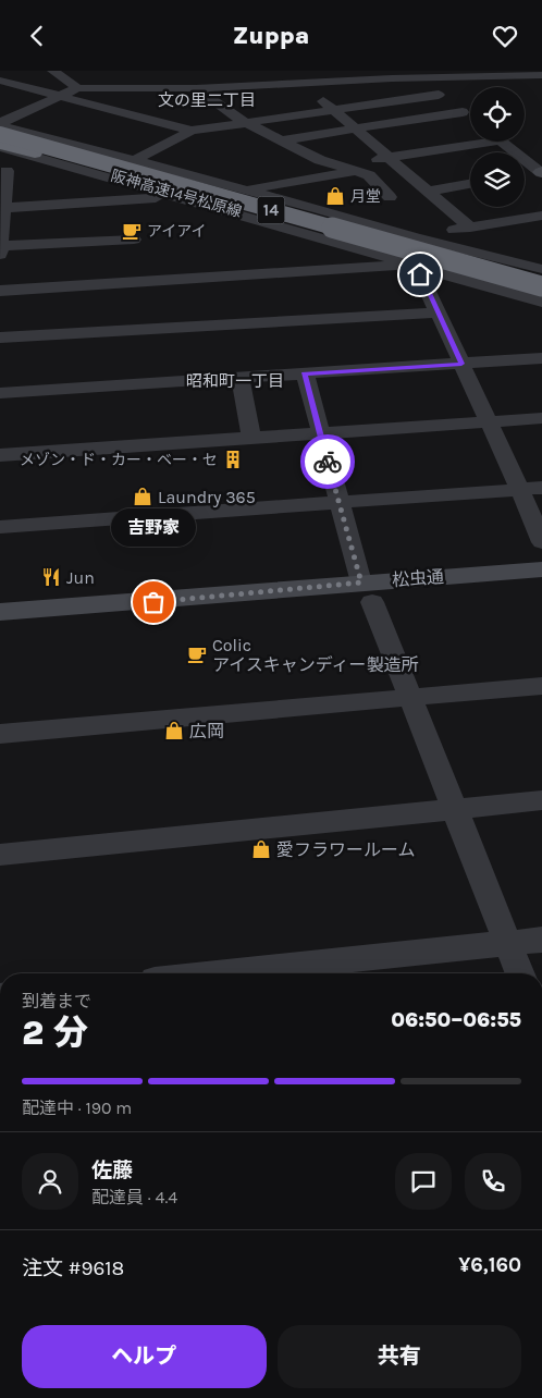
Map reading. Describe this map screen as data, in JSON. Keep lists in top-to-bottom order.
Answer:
{
  "streets": {
    "highway": ["阪神高速14号松原線", "14"],
    "street": ["松虫通"]
  },
  "districts": ["文の里二丁目", "昭和町一丁目"],
  "places": {
    "shop": [
      "月堂",
      "Laundry 365",
      "広岡",
      "愛フラワールーム"
    ],
    "cafe": ["アイアイ", "Colic アイスキャンディー製造所"],
    "building": ["メゾン・ド・カー・ベー・セ"],
    "restaurant": ["Jun"],
    "other": ["吉野家"]
  },
  "page": {
    "header": "Zuppa",
    "bubble": "吉野家",
    "heading": ["2 分", "到着まで", "06:50–06:55"],
    "panel": [
      "佐藤",
      "配達員 · 4.4",
      "注文 #9618",
      "¥6,160"
    ],
    "bar": "配達中 · 190 m",
    "buttons": ["ヘルプ", "共有"]
  }
}
